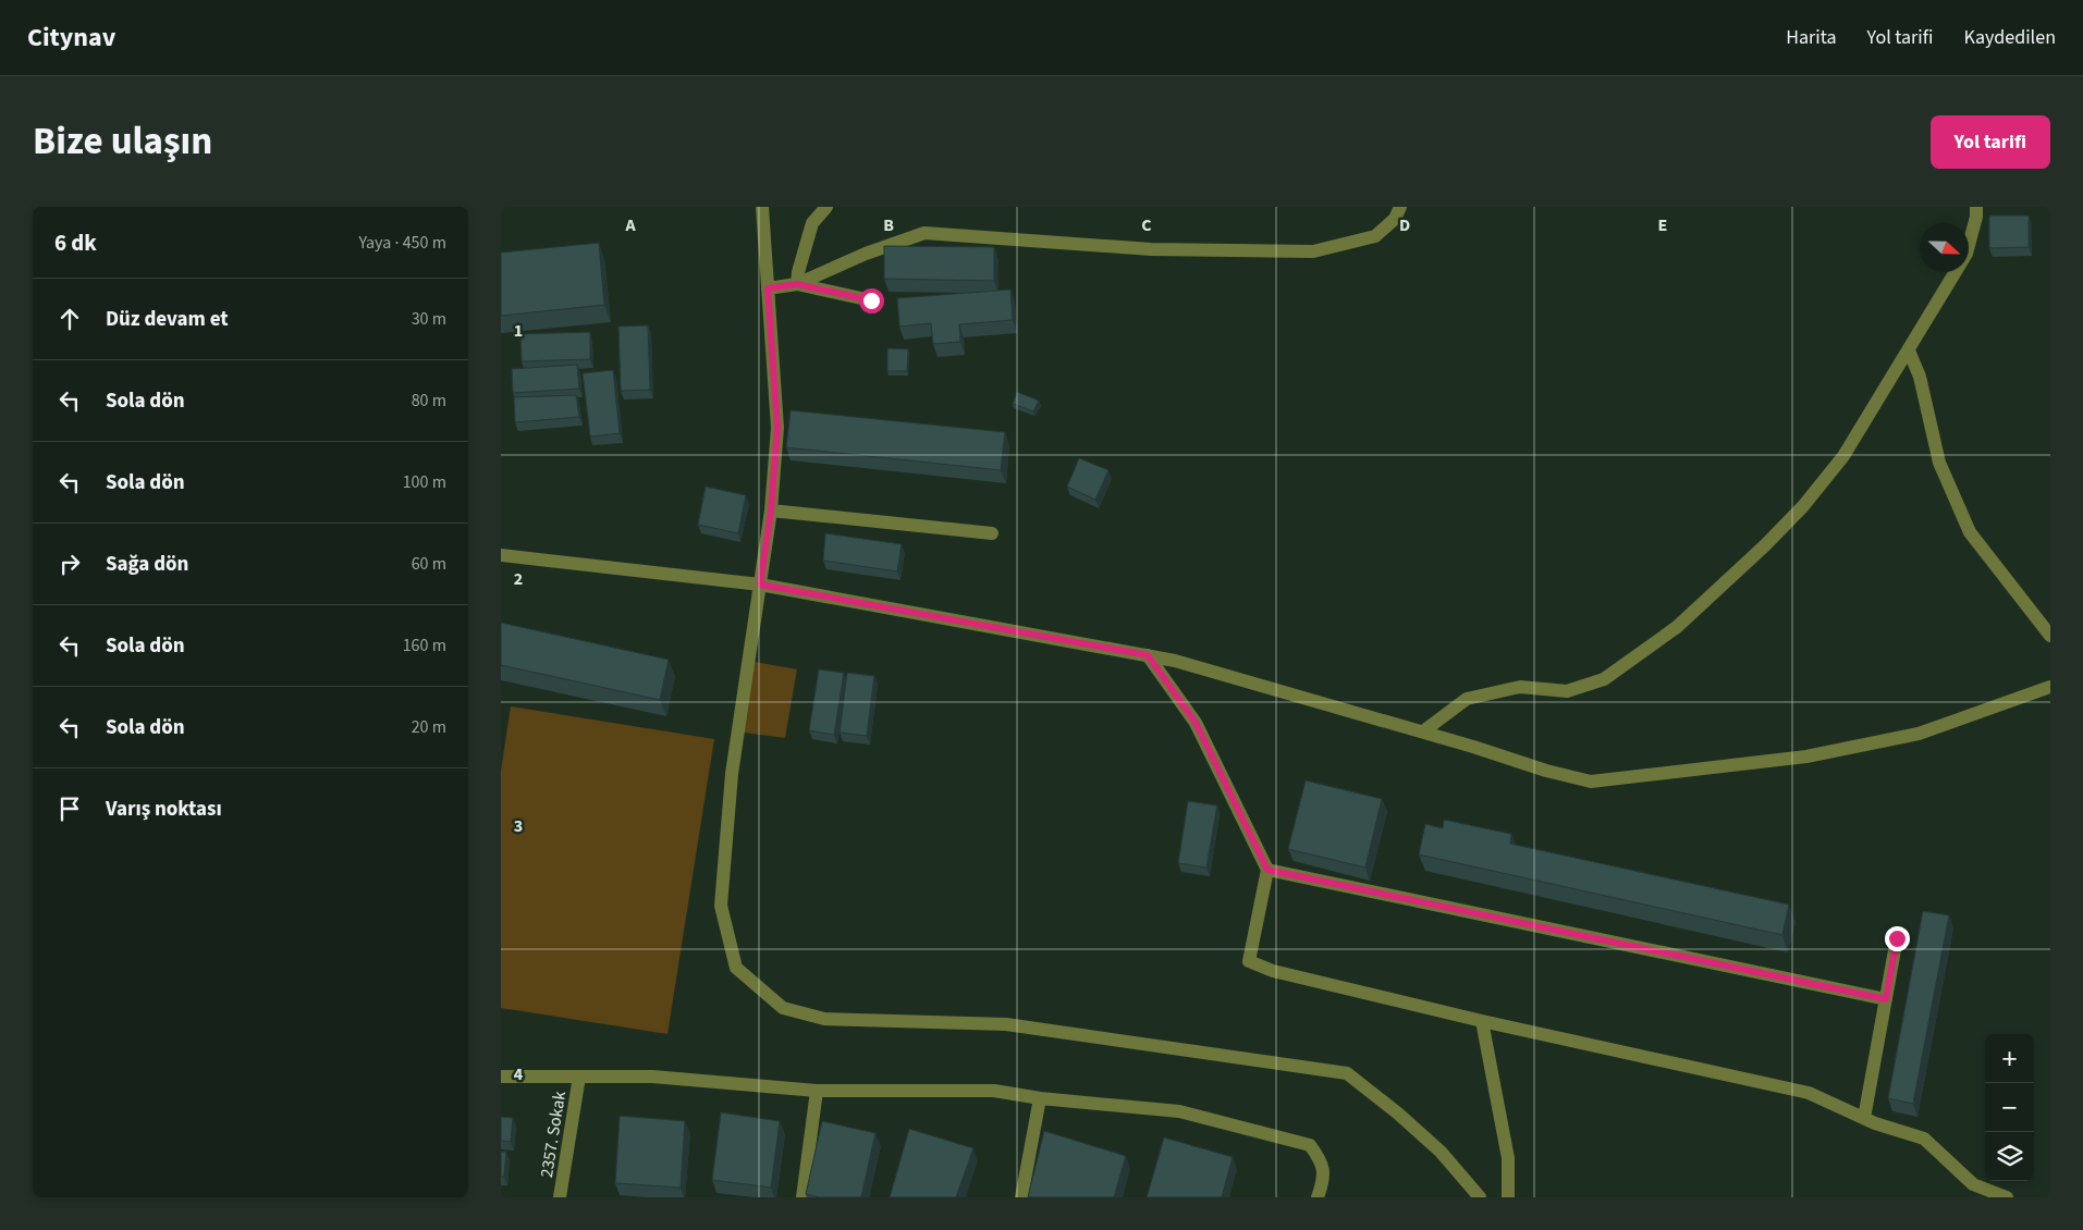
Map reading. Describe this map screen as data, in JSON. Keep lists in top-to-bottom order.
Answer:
{
  "streets": {
    "street": ["2357. Sokak"]
  },
  "north": "right",
  "page": {
    "header": "Citynav",
    "nav": ["Harita", "Yol tarifi", "Kaydedilen"],
    "title": "Bize ulaşın",
    "buttons": "Yol tarifi",
    "heading": ["6 dk", "Yaya · 450 m"],
    "list": [
      ["Düz devam et", "30 m"],
      ["Sola dön", "80 m"],
      ["Sola dön", "100 m"],
      ["Sağa dön", "60 m"],
      ["Sola dön", "160 m"],
      ["Sola dön", "20 m"],
      "Varış noktası"
    ],
    "map_buttons": ["+", "−"]
  },
  "grid": {
    "columns": [
      "A",
      "B",
      "C",
      "D",
      "E"
    ],
    "rows": [
      "1",
      "2",
      "3",
      "4"
    ]
  }
}
